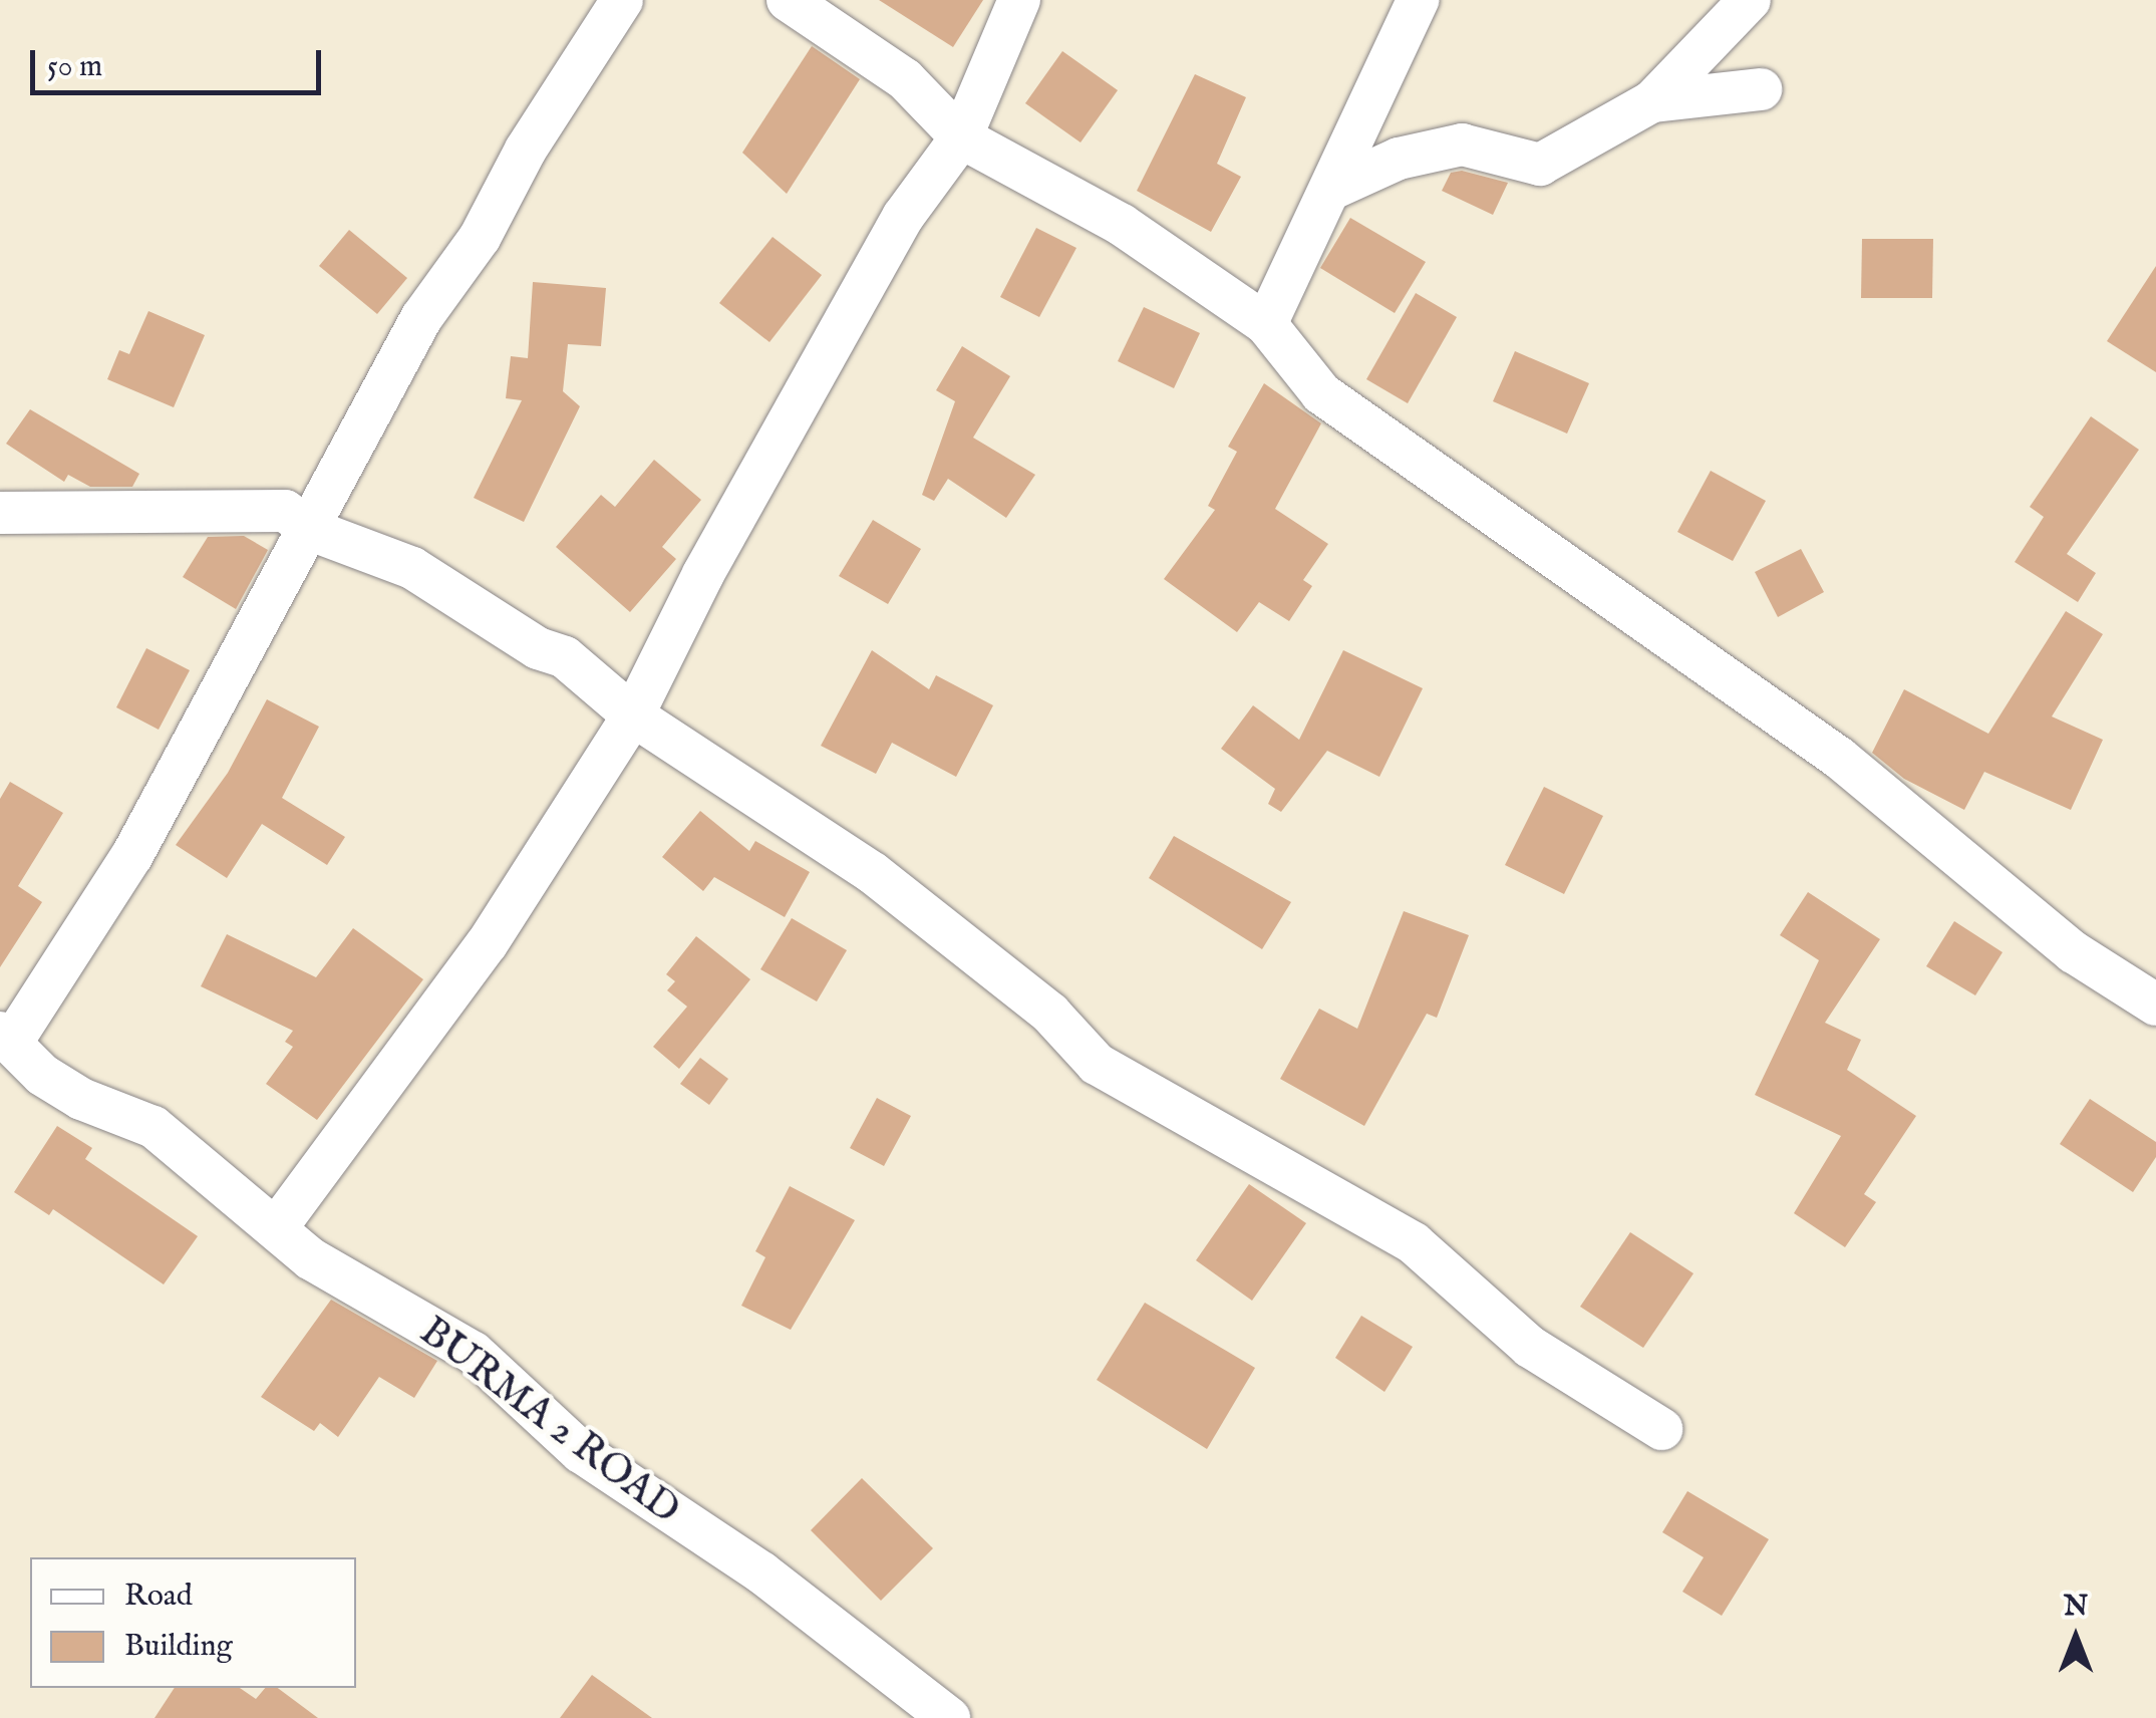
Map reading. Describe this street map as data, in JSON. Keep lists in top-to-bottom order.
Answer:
{
  "streets": {
    "street": ["BURMA 2 ROAD"]
  },
  "legend": ["Road", "Building"],
  "scale_bar": "50 m",
  "north": "top"
}
